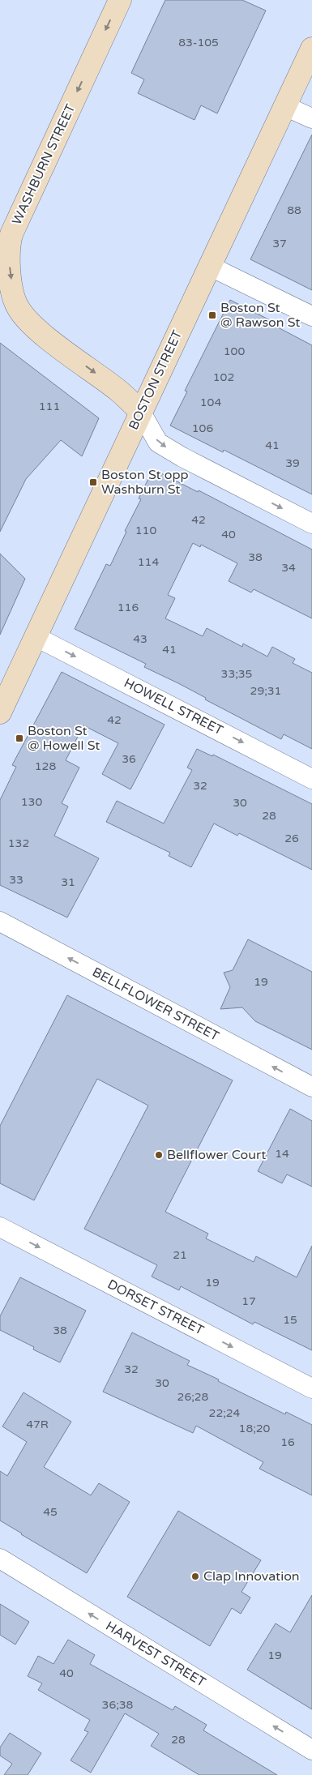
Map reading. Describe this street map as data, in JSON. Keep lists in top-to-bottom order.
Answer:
{
  "streets": {
    "main road": ["WASHBURN STREET", "BOSTON STREET"],
    "street": [
      "HOWELL STREET",
      "BELLFLOWER STREET",
      "DORSET STREET",
      "HARVEST STREET"
    ]
  },
  "crossings": [
    ["WASHBURN STREET", "BOSTON STREET"],
    ["BOSTON STREET", "HOWELL STREET"]
  ],
  "one_way": [
    "HOWELL STREET",
    "BELLFLOWER STREET",
    "DORSET STREET",
    "HARVEST STREET"
  ],
  "places": {
    "transit": ["Boston St @ Rawson St", "Boston St opp Washburn St", "Boston St @ Howell St"],
    "other": ["Bellflower Court", "Clap Innovation"]
  },
  "house_numbers": [
    "83-105",
    "88",
    "37",
    "100",
    "102",
    "104",
    "111",
    "106",
    "41",
    "39",
    "42",
    "110",
    "40",
    "38",
    "114",
    "34",
    "116",
    "43",
    "41",
    "33;35",
    "29;31",
    "42",
    "36",
    "128",
    "32",
    "130",
    "30",
    "28",
    "26",
    "132",
    "33",
    "31",
    "19",
    "14",
    "21",
    "19",
    "17",
    "15",
    "38",
    "32",
    "30",
    "26;28",
    "22;24",
    "47R",
    "18;20",
    "16",
    "45",
    "19",
    "40",
    "36;38",
    "28"
  ]
}
